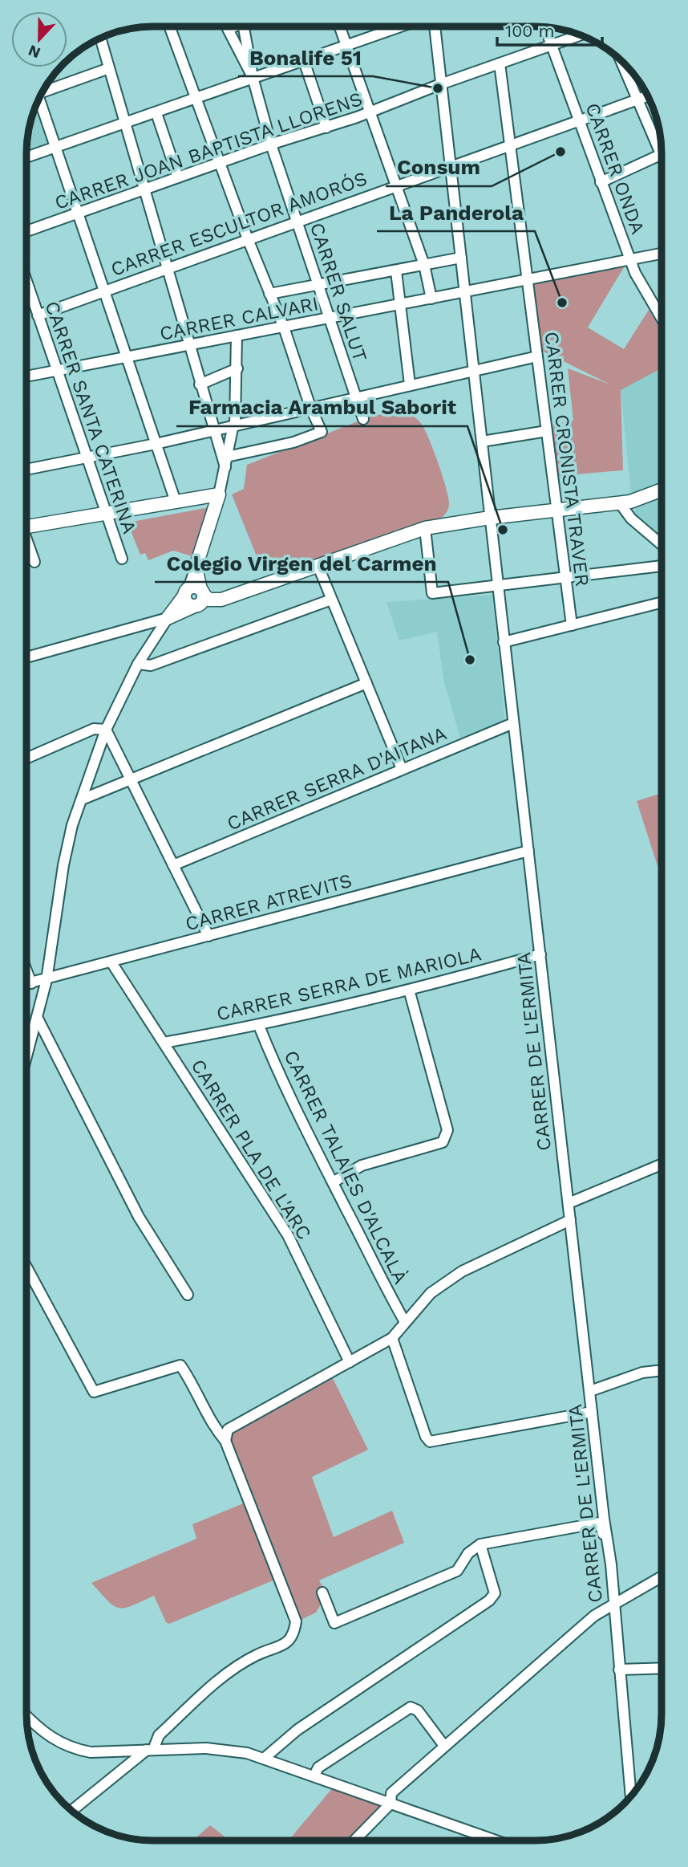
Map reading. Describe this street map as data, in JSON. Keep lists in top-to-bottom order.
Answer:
{
  "streets": {
    "street": [
      "CARRER JOAN BAPTISTA LLORENS",
      "CARRER ONDA",
      "CARRER ESCULTOR AMORÓS",
      "CARRER SALUT",
      "CARRER CALVARI",
      "CARRER SANTA CATERINA",
      "CARRER CRONISTA TRAVER",
      "CARRER SERRA D'AITANA",
      "CARRER ATREVITS",
      "CARRER SERRA DE MARIOLA",
      "CARRER DE L'ERMITA",
      "CARRER PLA DE L'ARC",
      "CARRER TALAIES D'ALCALÀ"
    ]
  },
  "crossings": [
    ["CARRER JOAN BAPTISTA LLORENS", "CARRER ONDA"],
    ["CARRER JOAN BAPTISTA LLORENS", "CARRER SALUT"],
    ["CARRER JOAN BAPTISTA LLORENS", "CARRER CRONISTA TRAVER"],
    ["CARRER JOAN BAPTISTA LLORENS", "CARRER DE L'ERMITA"],
    ["CARRER ONDA", "CARRER ESCULTOR AMORÓS"],
    ["CARRER ONDA", "CARRER CALVARI"],
    ["CARRER ESCULTOR AMORÓS", "CARRER SALUT"],
    ["CARRER ESCULTOR AMORÓS", "CARRER SANTA CATERINA"],
    ["CARRER ESCULTOR AMORÓS", "CARRER CRONISTA TRAVER"],
    ["CARRER ESCULTOR AMORÓS", "CARRER DE L'ERMITA"],
    ["CARRER SALUT", "CARRER CALVARI"],
    ["CARRER CALVARI", "CARRER SANTA CATERINA"],
    ["CARRER CALVARI", "CARRER CRONISTA TRAVER"],
    ["CARRER CALVARI", "CARRER DE L'ERMITA"],
    ["CARRER SERRA D'AITANA", "CARRER DE L'ERMITA"],
    ["CARRER ATREVITS", "CARRER DE L'ERMITA"],
    ["CARRER ATREVITS", "CARRER PLA DE L'ARC"],
    ["CARRER SERRA DE MARIOLA", "CARRER DE L'ERMITA"],
    ["CARRER SERRA DE MARIOLA", "CARRER PLA DE L'ARC"],
    ["CARRER SERRA DE MARIOLA", "CARRER TALAIES D'ALCALÀ"]
  ],
  "places": [
    "Bonalife 51",
    "Consum",
    "La Panderola",
    "Farmacia Arambul Saborit",
    "Colegio Virgen del Carmen"
  ],
  "scale_bar": "100 m",
  "north": "bottom"
}
